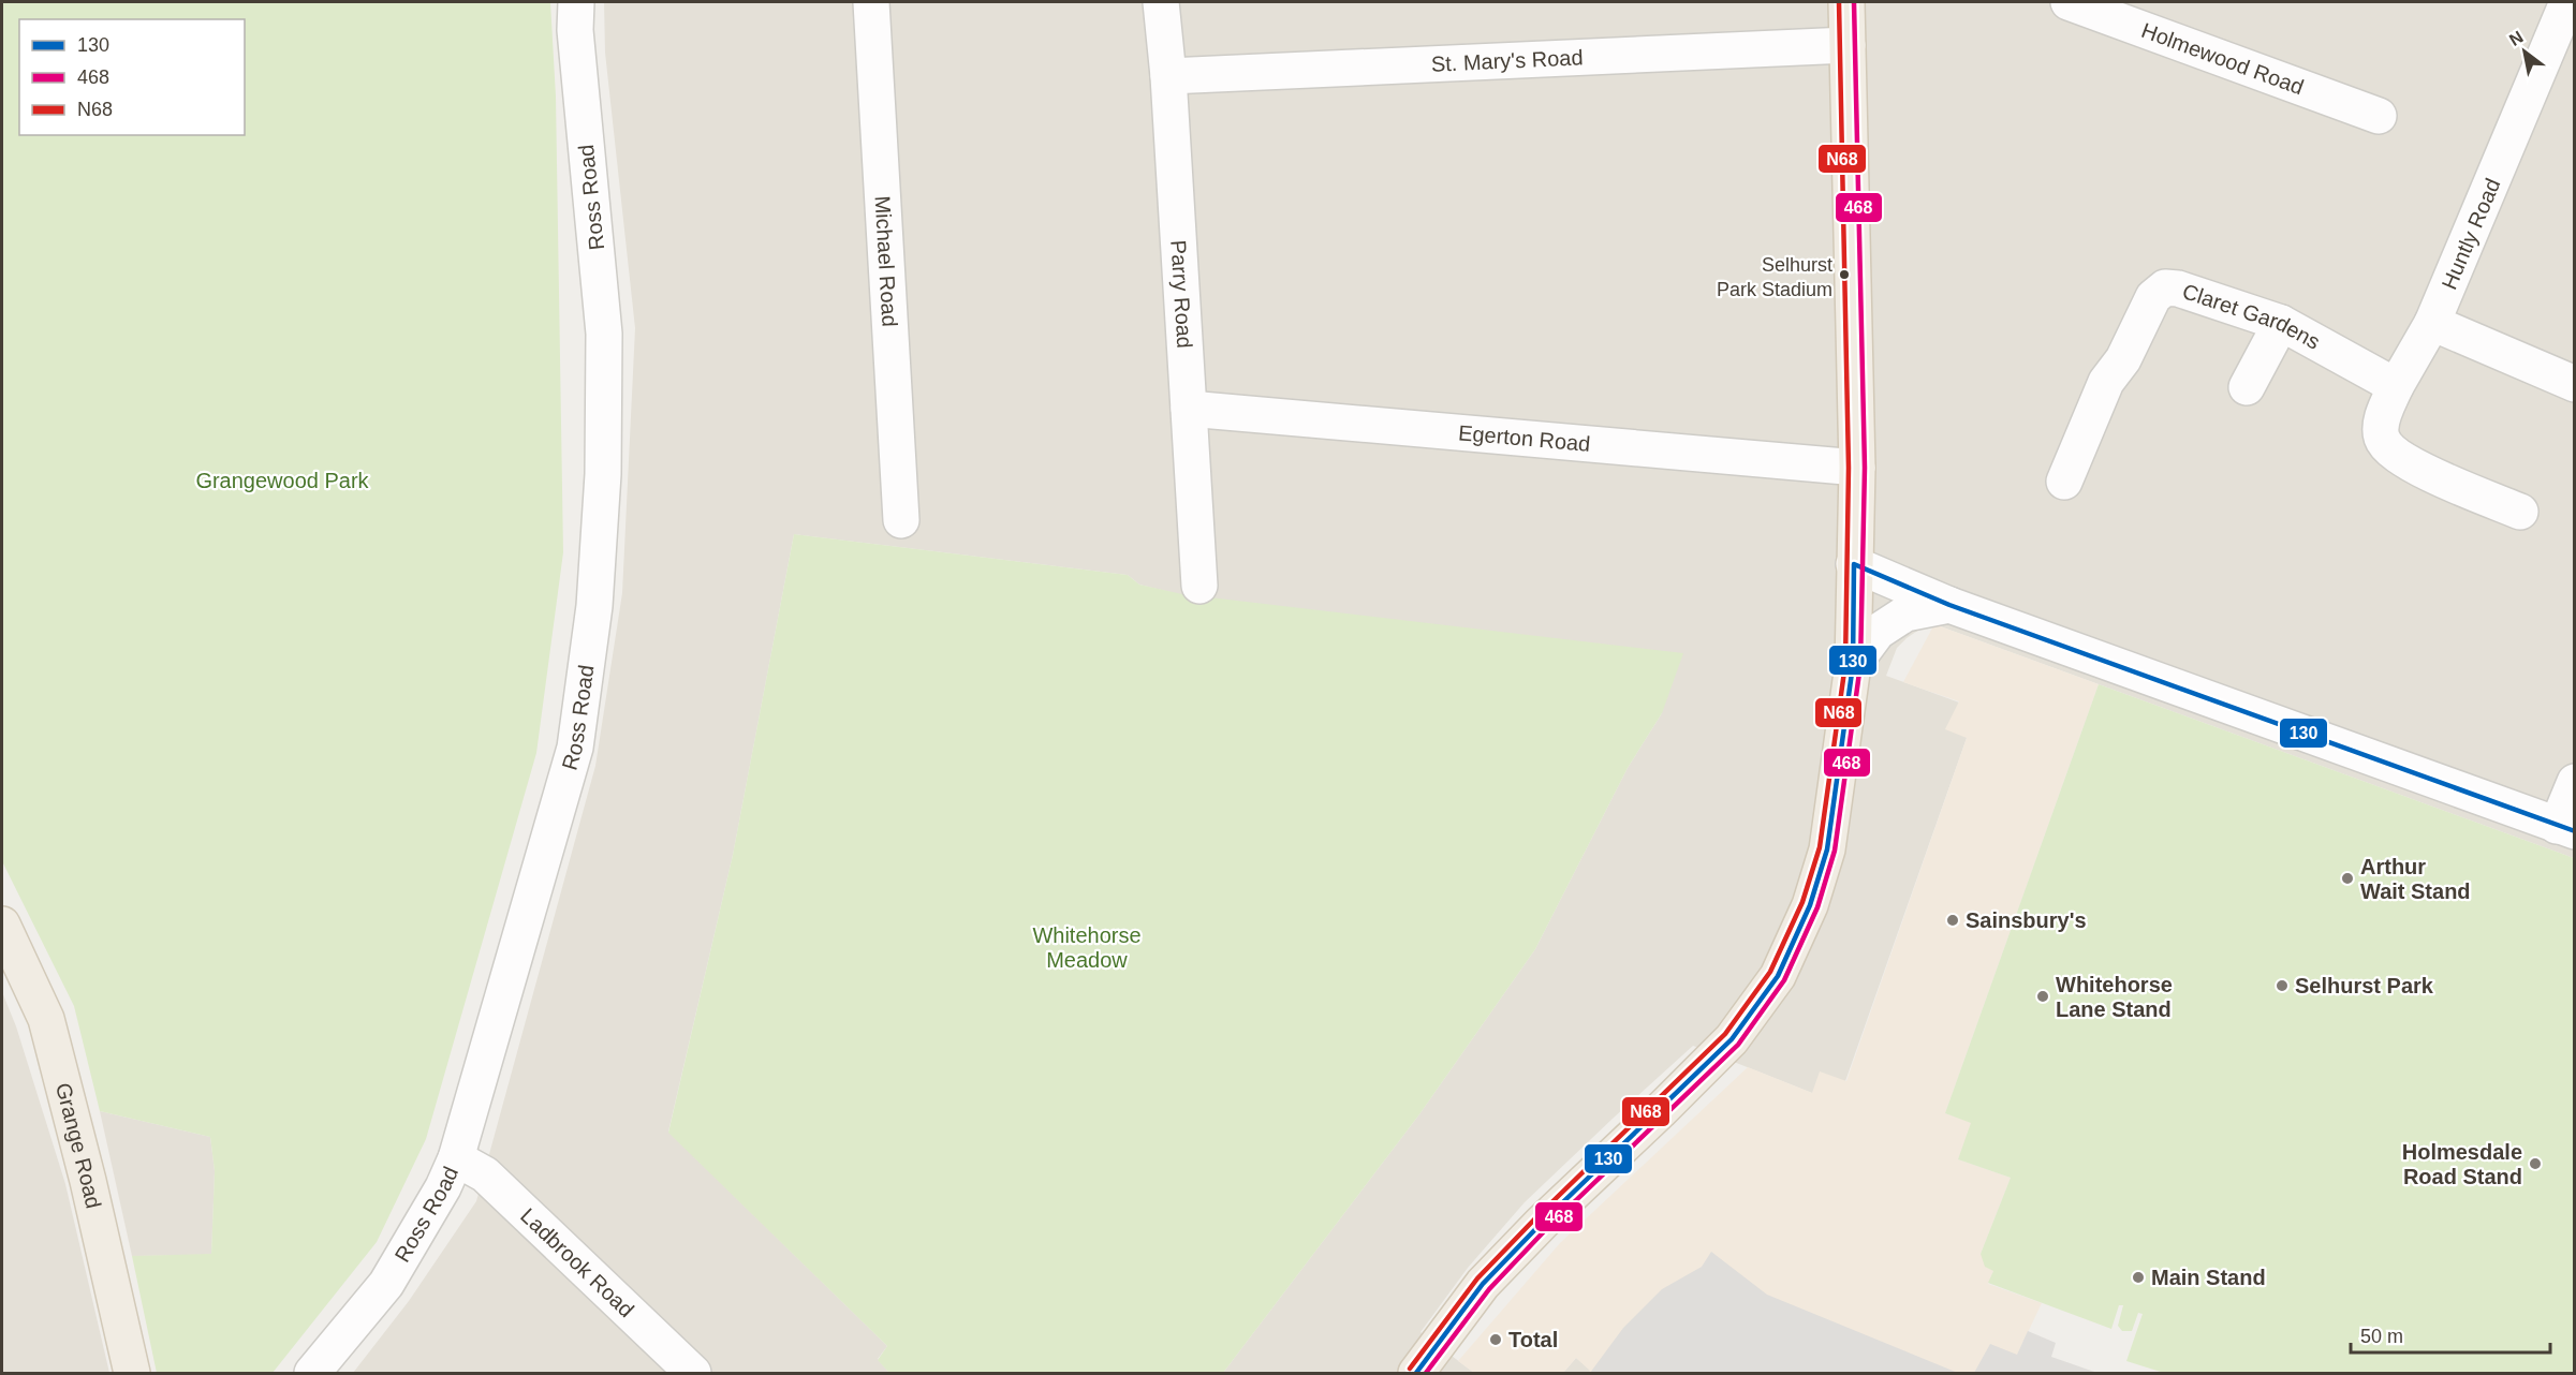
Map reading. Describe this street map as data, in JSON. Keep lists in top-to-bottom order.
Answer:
{
  "streets": {
    "main road": ["Grange Road"],
    "street": [
      "Holmewood Road",
      "St. Mary's Road",
      "Ross Road",
      "Huntly Road",
      "Michael Road",
      "Parry Road",
      "Claret Gardens",
      "Egerton Road",
      "Ladbrook Road"
    ]
  },
  "crossings": [
    ["St. Mary's Road", "Parry Road"],
    ["Ross Road", "Ladbrook Road"],
    ["Parry Road", "Egerton Road"]
  ],
  "parks": ["Grangewood Park", "Whitehorse Meadow"],
  "places": [
    "Selhurst Park Stadium",
    "Arthur Wait Stand",
    "Sainsbury's",
    "Selhurst Park",
    "Whitehorse Lane Stand",
    "Holmesdale Road Stand",
    "Main Stand",
    "Total"
  ],
  "lines": ["transit line 468", "transit line N68", "transit line 130"],
  "legend": ["130", "468", "N68"],
  "scale_bar": "50 m",
  "north": "top left"
}
